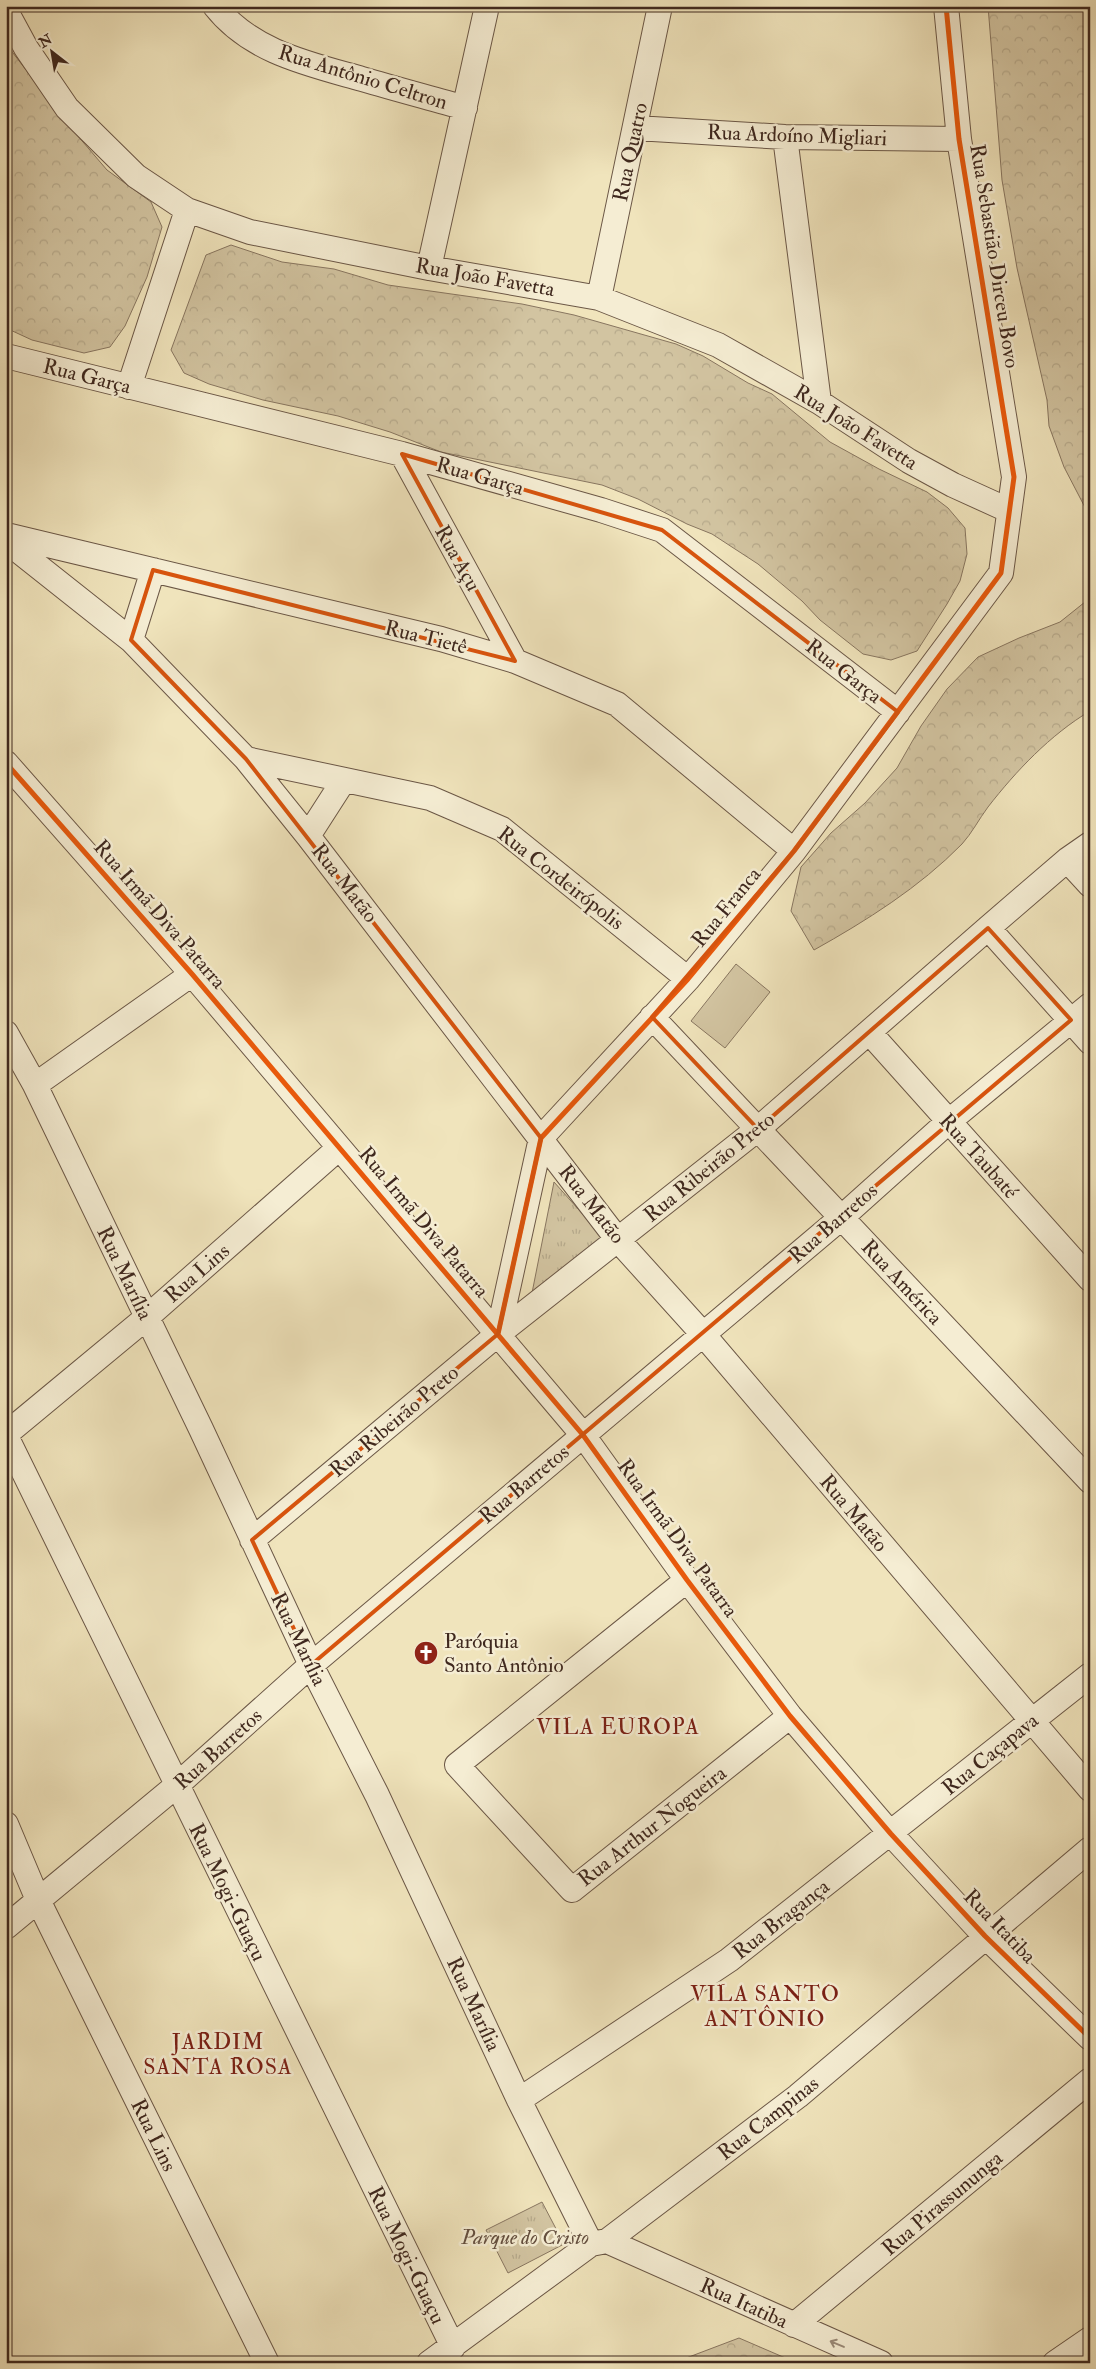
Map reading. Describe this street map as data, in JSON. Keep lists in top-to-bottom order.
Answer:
{
  "streets": {
    "street": [
      "Rua Antônio Celtron",
      "Rua Ardoíno Migliari",
      "Rua Quatro",
      "Rua Sebastião Dirceu Bovo",
      "Rua João Favetta",
      "Rua Garça",
      "Rua Açu",
      "Rua Tietê",
      "Rua Cordeirópolis",
      "Rua Matão",
      "Rua Franca",
      "Rua Irmã Diva Patarra",
      "Rua Taubaté",
      "Rua Ribeirão Preto",
      "Rua Barretos",
      "Rua Marília",
      "Rua Lins",
      "Rua América",
      "Rua Caçapava",
      "Rua Arthur Nogueira",
      "Rua Mogi-Guaçu",
      "Rua Bragança",
      "Rua Itatiba",
      "Rua Campinas",
      "Rua Pirassununga"
    ]
  },
  "crossings": [
    ["Rua Ardoíno Migliari", "Rua Quatro"],
    ["Rua Ardoíno Migliari", "Rua Sebastião Dirceu Bovo"],
    ["Rua Quatro", "Rua João Favetta"],
    ["Rua Sebastião Dirceu Bovo", "Rua João Favetta"],
    ["Rua Sebastião Dirceu Bovo", "Rua Franca"],
    ["Rua João Favetta", "Rua Franca"],
    ["Rua Garça", "Rua Açu"],
    ["Rua Garça", "Rua Franca"],
    ["Rua Açu", "Rua Tietê"],
    ["Rua Tietê", "Rua Franca"],
    ["Rua Cordeirópolis", "Rua Matão"],
    ["Rua Cordeirópolis", "Rua Franca"],
    ["Rua Matão", "Rua Franca"],
    ["Rua Matão", "Rua Ribeirão Preto"],
    ["Rua Matão", "Rua Barretos"],
    ["Rua Matão", "Rua Caçapava"],
    ["Rua Franca", "Rua América"],
    ["Rua Irmã Diva Patarra", "Rua Ribeirão Preto"],
    ["Rua Irmã Diva Patarra", "Rua Barretos"],
    ["Rua Irmã Diva Patarra", "Rua Lins"],
    ["Rua Irmã Diva Patarra", "Rua Caçapava"],
    ["Rua Irmã Diva Patarra", "Rua Arthur Nogueira"],
    ["Rua Irmã Diva Patarra", "Rua Bragança"],
    ["Rua Irmã Diva Patarra", "Rua Itatiba"],
    ["Rua Taubaté", "Rua Ribeirão Preto"],
    ["Rua Taubaté", "Rua Barretos"],
    ["Rua Ribeirão Preto", "Rua Marília"],
    ["Rua Ribeirão Preto", "Rua América"],
    ["Rua Barretos", "Rua Marília"],
    ["Rua Barretos", "Rua Lins"],
    ["Rua Barretos", "Rua América"],
    ["Rua Barretos", "Rua Mogi-Guaçu"],
    ["Rua Marília", "Rua Lins"],
    ["Rua Marília", "Rua Bragança"],
    ["Rua Marília", "Rua Itatiba"],
    ["Rua Marília", "Rua Campinas"],
    ["Rua Lins", "Rua Mogi-Guaçu"],
    ["Rua Caçapava", "Rua Bragança"],
    ["Rua Caçapava", "Rua Itatiba"],
    ["Rua Mogi-Guaçu", "Rua Campinas"],
    ["Rua Bragança", "Rua Itatiba"],
    ["Rua Itatiba", "Rua Campinas"],
    ["Rua Itatiba", "Rua Pirassununga"]
  ],
  "districts": ["VILA EUROPA", "VILA SANTO ANTÔNIO", "JARDIM SANTA ROSA"],
  "parks": ["Parque do Cristo"],
  "places": {
    "church": ["Paróquia Santo Antônio"]
  },
  "north": "top left"
}
